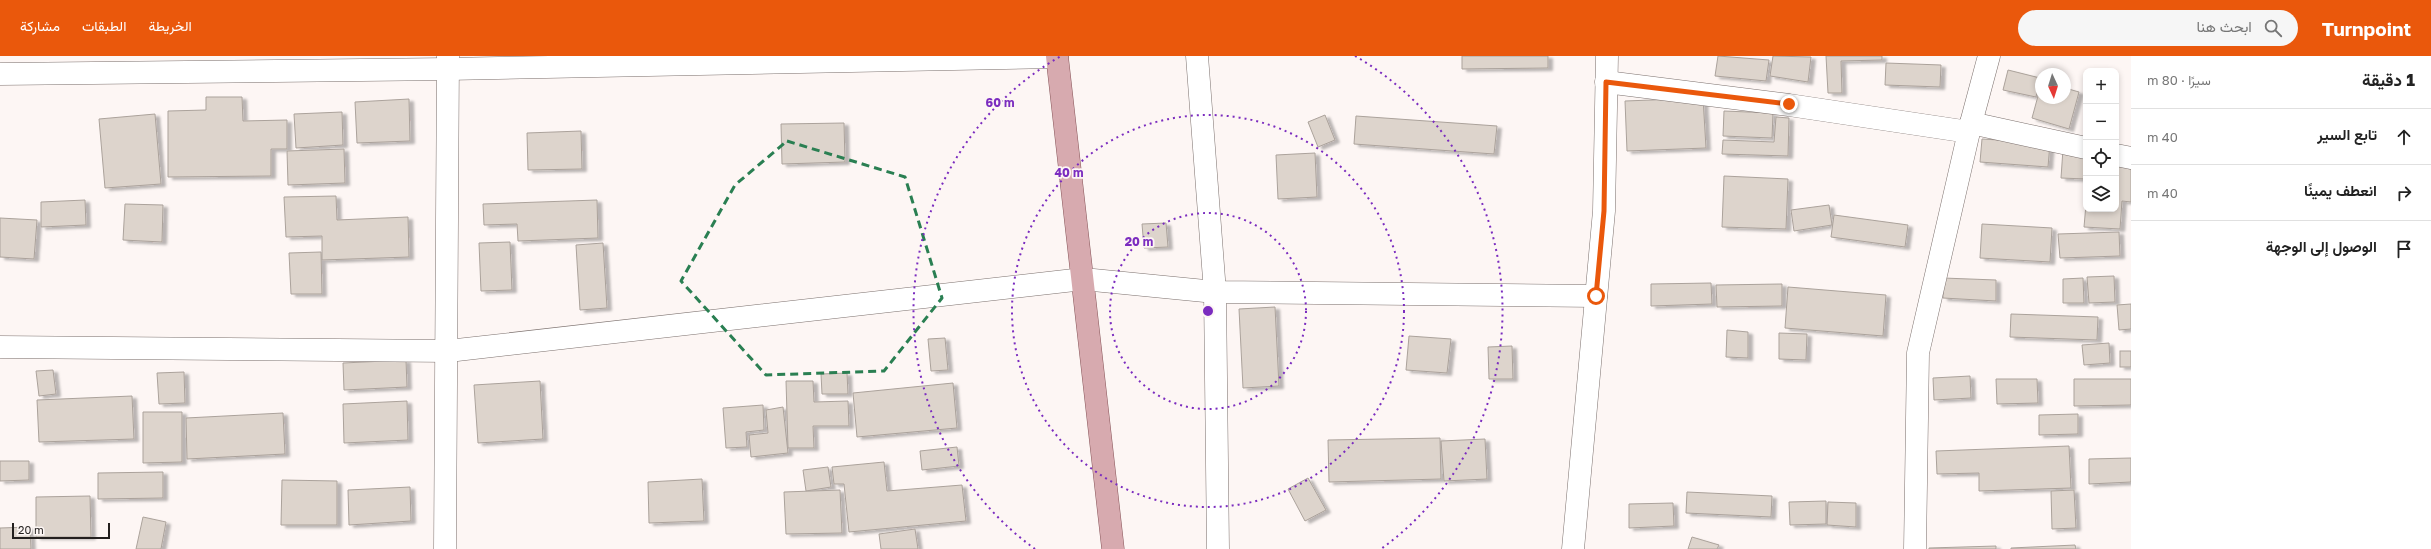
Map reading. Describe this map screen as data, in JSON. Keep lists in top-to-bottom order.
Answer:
{
  "scale_bar": "20 m",
  "north": "bottom",
  "page": {
    "header": "Turnpoint",
    "search": "ابحث هنا",
    "nav": ["الخريطة", "الطبقات", "مشاركة"],
    "heading": ["1 دقيقة", "سيرًا · 80 m"],
    "map_buttons": ["+", "−"],
    "list": [
      ["تابع السير", "40 m"],
      ["انعطف يمينًا", "40 m"],
      "الوصول إلى الوجهة"
    ],
    "scale": "20 m"
  },
  "rings": ["60 m", "40 m", "20 m"]
}
